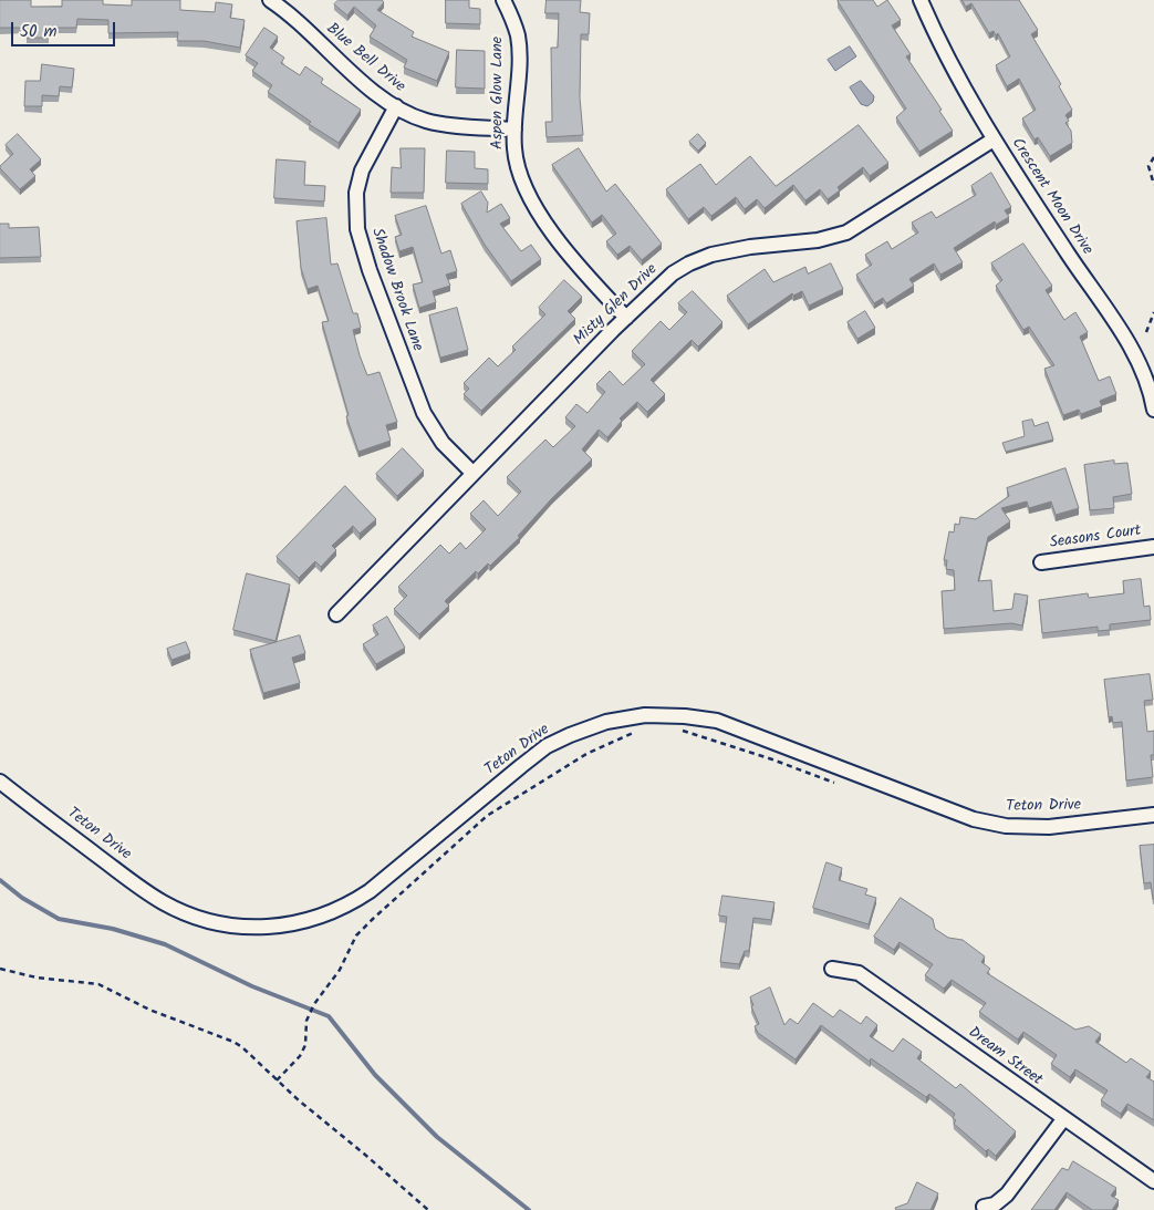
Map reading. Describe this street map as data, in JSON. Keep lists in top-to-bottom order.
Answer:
{
  "streets": {
    "street": [
      "Blue Bell Drive",
      "Aspen Glow Lane",
      "Crescent Moon Drive",
      "Shadow Brook Lane",
      "Misty Glen Drive",
      "Seasons Court",
      "Teton Drive",
      "Dream Street"
    ]
  },
  "crossings": [
    ["Blue Bell Drive", "Aspen Glow Lane"],
    ["Blue Bell Drive", "Shadow Brook Lane"],
    ["Aspen Glow Lane", "Misty Glen Drive"],
    ["Crescent Moon Drive", "Misty Glen Drive"],
    ["Shadow Brook Lane", "Misty Glen Drive"]
  ],
  "scale_bar": "50 m"
}
